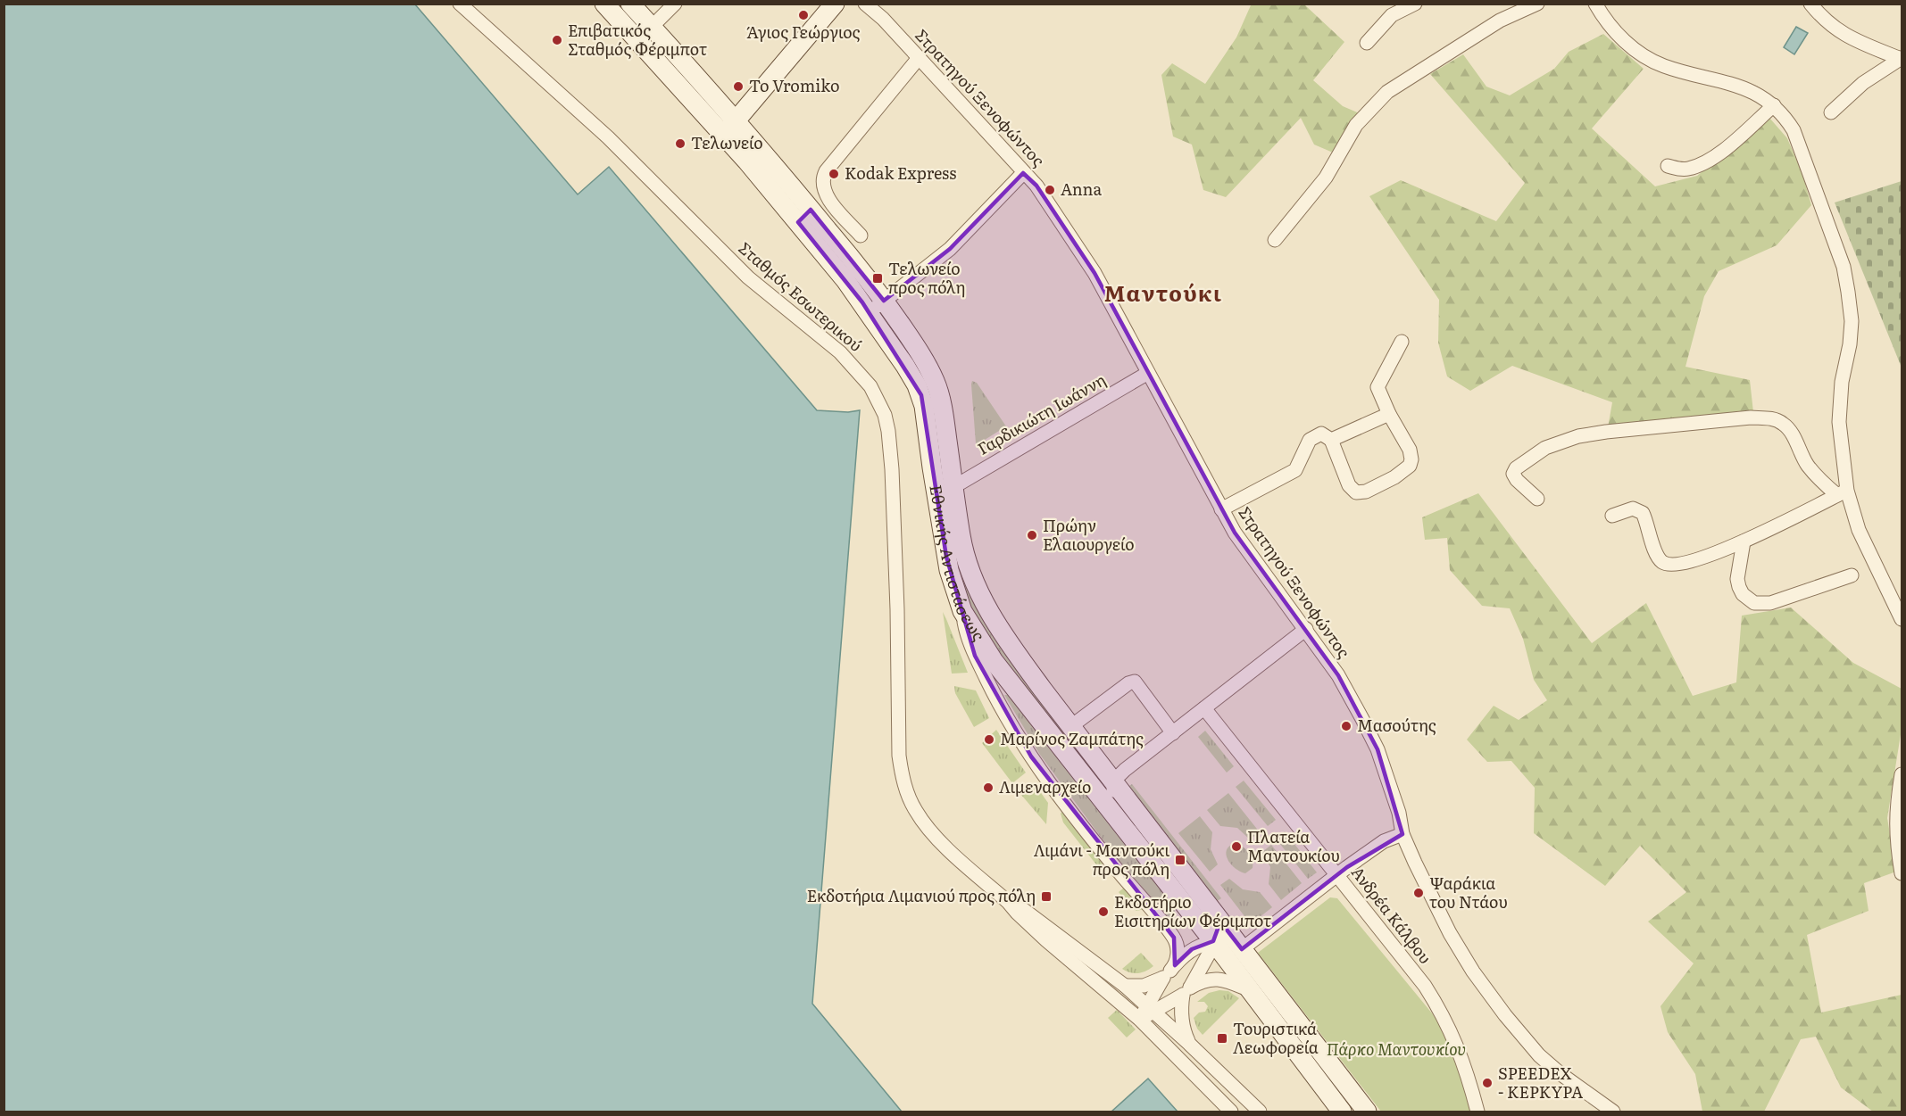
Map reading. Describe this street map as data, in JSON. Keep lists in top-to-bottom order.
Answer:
{
  "streets": {
    "main road": ["Εθνικής Αντιστάσεως"],
    "street": [
      "Στρατηγού Ξενοφώντος",
      "Σταθμός Εσωτερικού",
      "Γαρδικιώτη Ιωάννη",
      "Ανδρέα Κάλβου"
    ]
  },
  "crossings": [
    ["Στρατηγού Ξενοφώντος", "Γαρδικιώτη Ιωάννη"],
    ["Γαρδικιώτη Ιωάννη", "Εθνικής Αντιστάσεως"]
  ],
  "districts": ["Μαντούκι"],
  "parks": ["Πάρκο Μαντουκίου"],
  "places": {
    "other": [
      "Άγιος Γεώργιος",
      "Επιβατικός Σταθμός Φέριμποτ",
      "To Vromiko",
      "Τελωνείο",
      "Kodak Express",
      "Anna",
      "Πρώην Ελαιουργείο",
      "Μασούτης",
      "Μαρίνος Ζαμπάτης",
      "Λιμεναρχείο",
      "Πλατεία Μαντουκίου",
      "Ψαράκια του Ντάου",
      "Εκδοτήριο Εισιτηρίων Φέριμποτ",
      "SPEEDEX - ΚΕΡΚΥΡΑ"
    ],
    "transit": [
      "Τελωνείο προς πόλη",
      "Λιμάνι - Μαντούκι προς πόλη",
      "Εκδοτήρια Λιμανιού προς πόλη",
      "Τουριστικά Λεωφορεία"
    ]
  }
}
